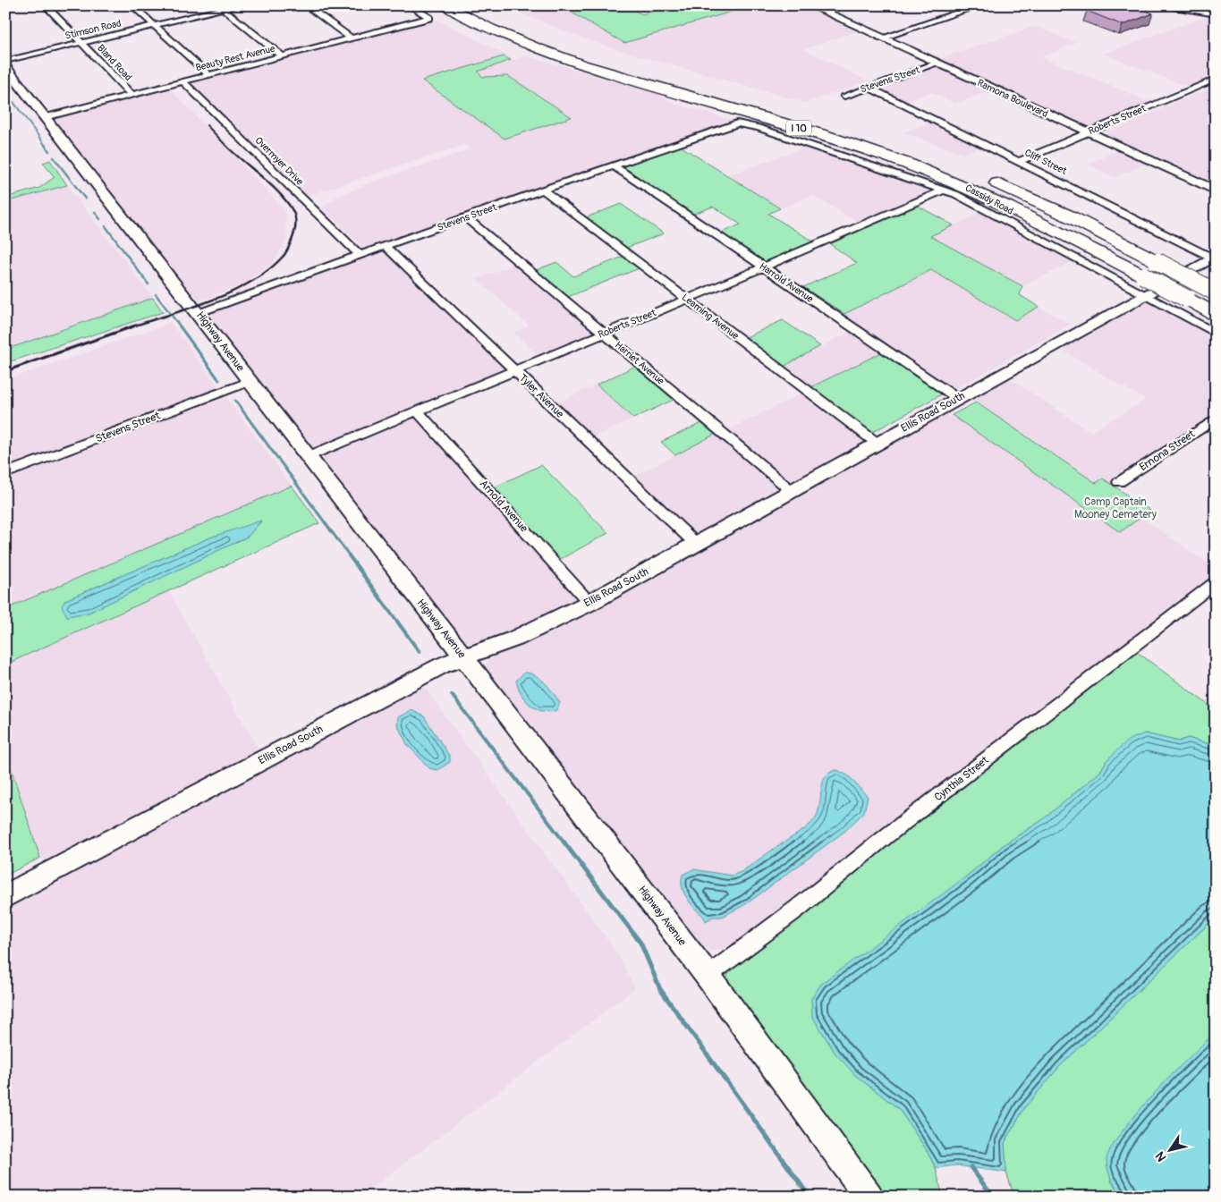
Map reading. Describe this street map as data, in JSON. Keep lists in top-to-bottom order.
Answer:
{
  "streets": {
    "highway": ["I 10"],
    "street": [
      "Stimson Road",
      "Beauty Rest Avenue",
      "Bland Road",
      "Stevens Street",
      "Ramona Boulevard",
      "Roberts Street",
      "Overmyer Drive",
      "Cliff Street",
      "Cassidy Road",
      "Harrold Avenue",
      "Leaming Avenue",
      "Highway Avenue",
      "Harriet Avenue",
      "Tyler Avenue",
      "Ellis Road South",
      "Ernona Street",
      "Arnold Avenue",
      "Cynthia Street"
    ]
  },
  "crossings": [
    ["Stimson Road", "Bland Road"],
    ["Beauty Rest Avenue", "Bland Road"],
    ["Beauty Rest Avenue", "Overmyer Drive"],
    ["Beauty Rest Avenue", "Highway Avenue"],
    ["Stevens Street", "Ramona Boulevard"],
    ["Stevens Street", "Overmyer Drive"],
    ["Stevens Street", "Cliff Street"],
    ["Stevens Street", "Cassidy Road"],
    ["Stevens Street", "Harrold Avenue"],
    ["Stevens Street", "Leaming Avenue"],
    ["Stevens Street", "Highway Avenue"],
    ["Stevens Street", "Harriet Avenue"],
    ["Stevens Street", "Tyler Avenue"],
    ["Ramona Boulevard", "Roberts Street"],
    ["Roberts Street", "Cliff Street"],
    ["Roberts Street", "Cassidy Road"],
    ["Roberts Street", "Harrold Avenue"],
    ["Roberts Street", "Leaming Avenue"],
    ["Roberts Street", "Highway Avenue"],
    ["Roberts Street", "Harriet Avenue"],
    ["Roberts Street", "Tyler Avenue"],
    ["Roberts Street", "Arnold Avenue"],
    ["Cliff Street", "Ellis Road South"],
    ["Cassidy Road", "Ellis Road South"],
    ["Harrold Avenue", "Ellis Road South"],
    ["Leaming Avenue", "Ellis Road South"],
    ["Highway Avenue", "Ellis Road South"],
    ["Highway Avenue", "Cynthia Street"],
    ["Harriet Avenue", "Ellis Road South"],
    ["Tyler Avenue", "Ellis Road South"],
    ["Ellis Road South", "Arnold Avenue"]
  ],
  "parks": ["Camp Captain Mooney Cemetery"],
  "north": "bottom left"
}
